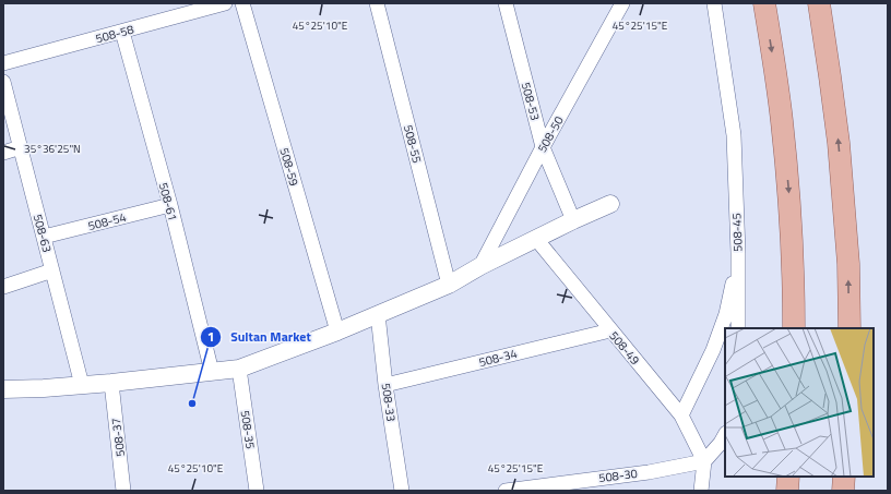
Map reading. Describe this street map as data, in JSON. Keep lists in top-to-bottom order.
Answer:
{
  "streets": {
    "street": [
      "508-58",
      "508-53",
      "508-50",
      "508-55",
      "508-59",
      "508-61",
      "508-54",
      "508-45",
      "508-63",
      "508-49",
      "508-34",
      "508-33",
      "508-35",
      "508-37",
      "508-30"
    ]
  },
  "crossings": [
    ["508-58", "508-61"],
    ["508-53", "508-50"],
    ["508-61", "508-54"],
    ["508-54", "508-63"],
    ["508-49", "508-34"],
    ["508-49", "508-30"],
    ["508-34", "508-33"]
  ],
  "places": ["Sultan Market"],
  "coordinates": ["45°25'10\"E", "45°25'15\"E", "35°36'25\"N"]
}
